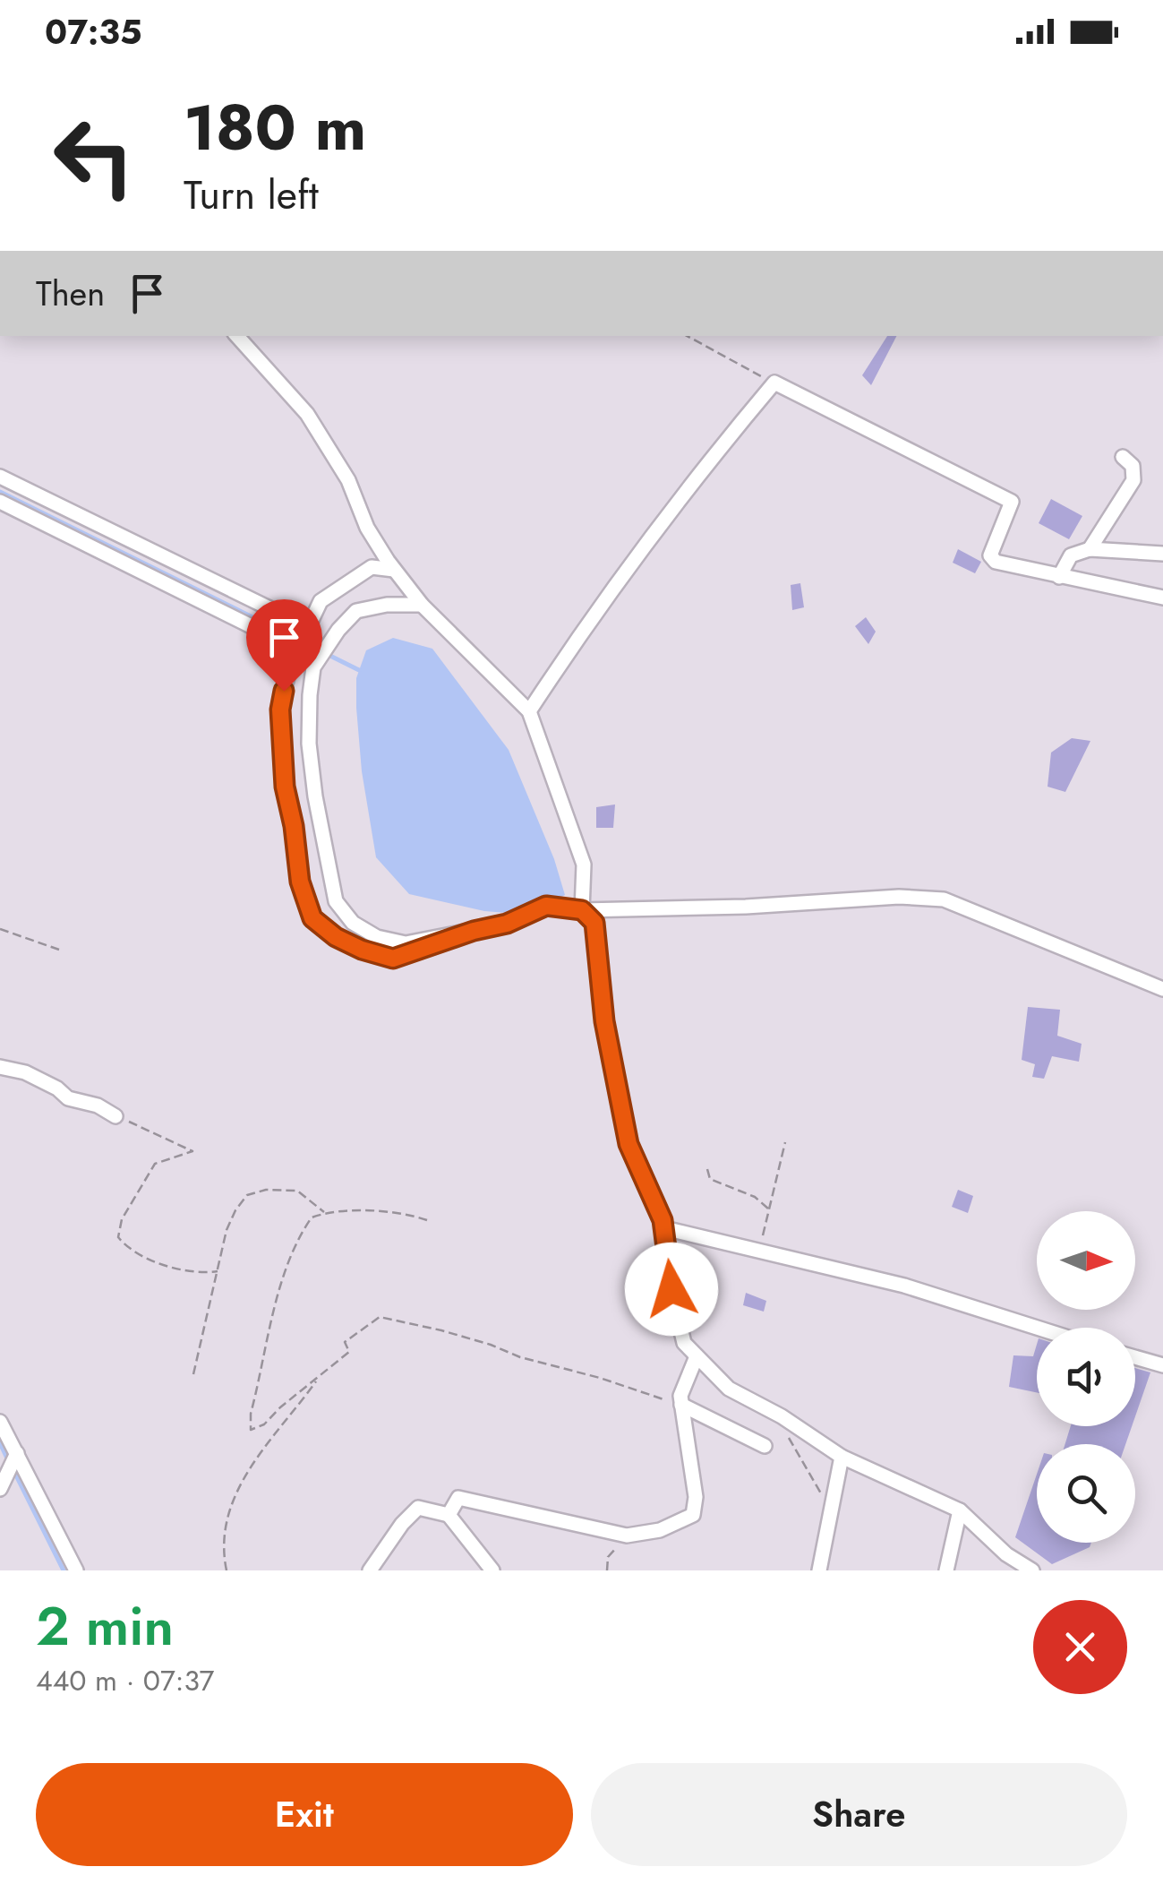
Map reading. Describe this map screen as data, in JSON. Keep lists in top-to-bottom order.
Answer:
{
  "north": "right",
  "page": {
    "status": "07:35",
    "turn": ["180 m", "Turn left"],
    "then": "Then",
    "heading": ["2 min", "440 m · 07:37"],
    "buttons": ["Exit", "Share"]
  }
}
